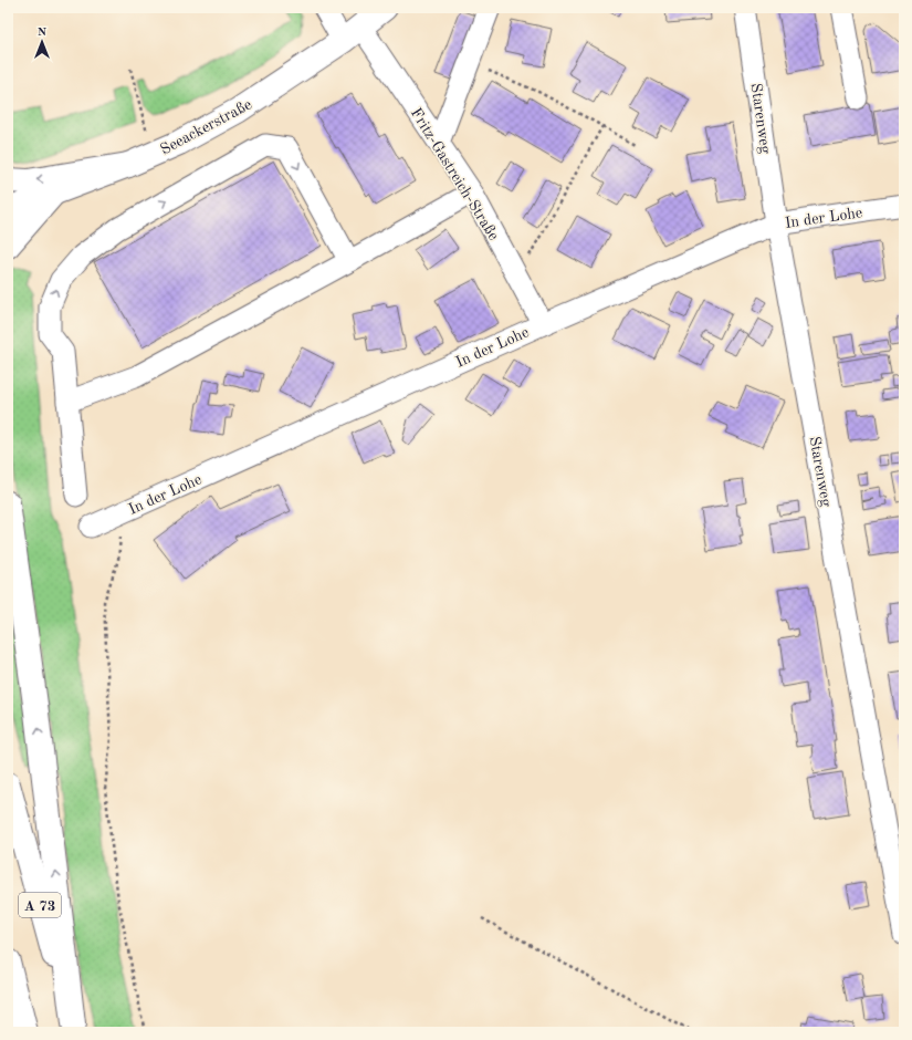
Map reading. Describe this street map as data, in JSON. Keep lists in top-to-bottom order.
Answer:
{
  "streets": {
    "main road": ["Seeackerstraße", "A 73"],
    "street": ["Starenweg", "Fritz-Gastreich-Straße", "In der Lohe"]
  },
  "crossings": [
    ["Starenweg", "In der Lohe"],
    ["Seeackerstraße", "Fritz-Gastreich-Straße"],
    ["Fritz-Gastreich-Straße", "In der Lohe"]
  ],
  "north": "top"
}
